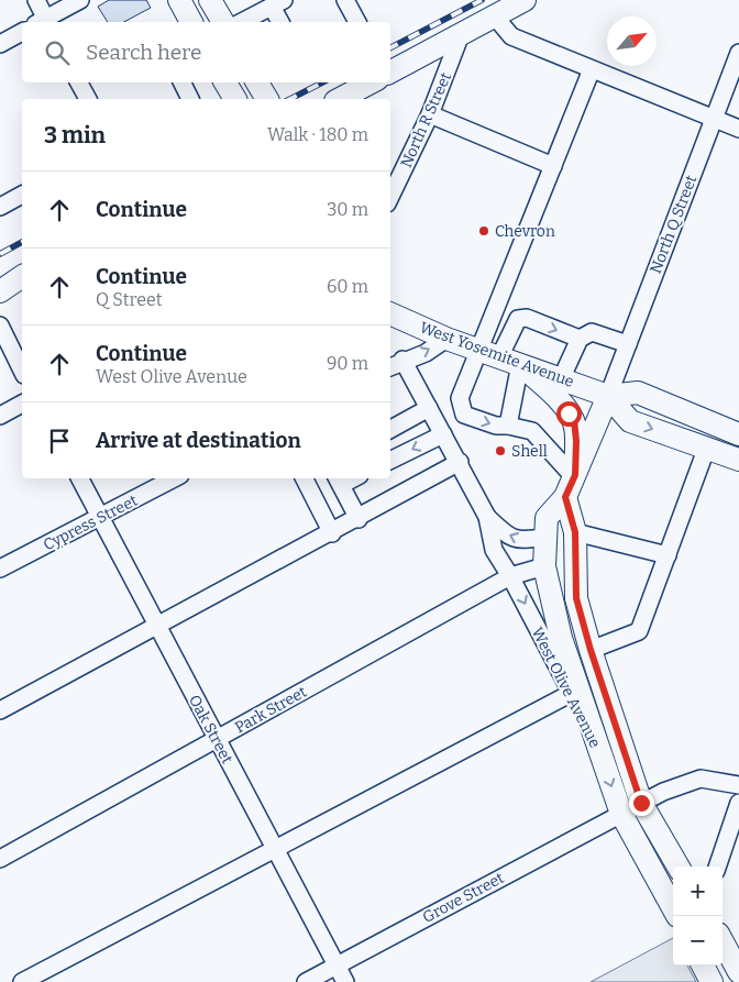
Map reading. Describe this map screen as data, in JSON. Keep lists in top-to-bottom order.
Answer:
{
  "streets": {
    "main road": ["West Yosemite Avenue", "West Olive Avenue"],
    "street": [
      "North R Street",
      "North Q Street",
      "Cypress Street",
      "Park Street",
      "Oak Street",
      "Grove Street"
    ]
  },
  "crossings": [
    ["North Q Street", "West Yosemite Avenue"],
    ["West Yosemite Avenue", "West Olive Avenue"],
    ["Cypress Street", "Oak Street"],
    ["West Olive Avenue", "Park Street"],
    ["West Olive Avenue", "Grove Street"],
    ["Park Street", "Oak Street"],
    ["Oak Street", "Grove Street"]
  ],
  "places": ["Chevron", "Shell"],
  "north": "top right",
  "page": {
    "search": "Search here",
    "heading": ["3 min", "Walk · 180 m"],
    "list": [
      ["Continue", "30 m"],
      ["Continue", "Q Street", "60 m"],
      ["Continue", "West Olive Avenue", "90 m"],
      "Arrive at destination"
    ],
    "map_buttons": ["+", "−"]
  }
}
